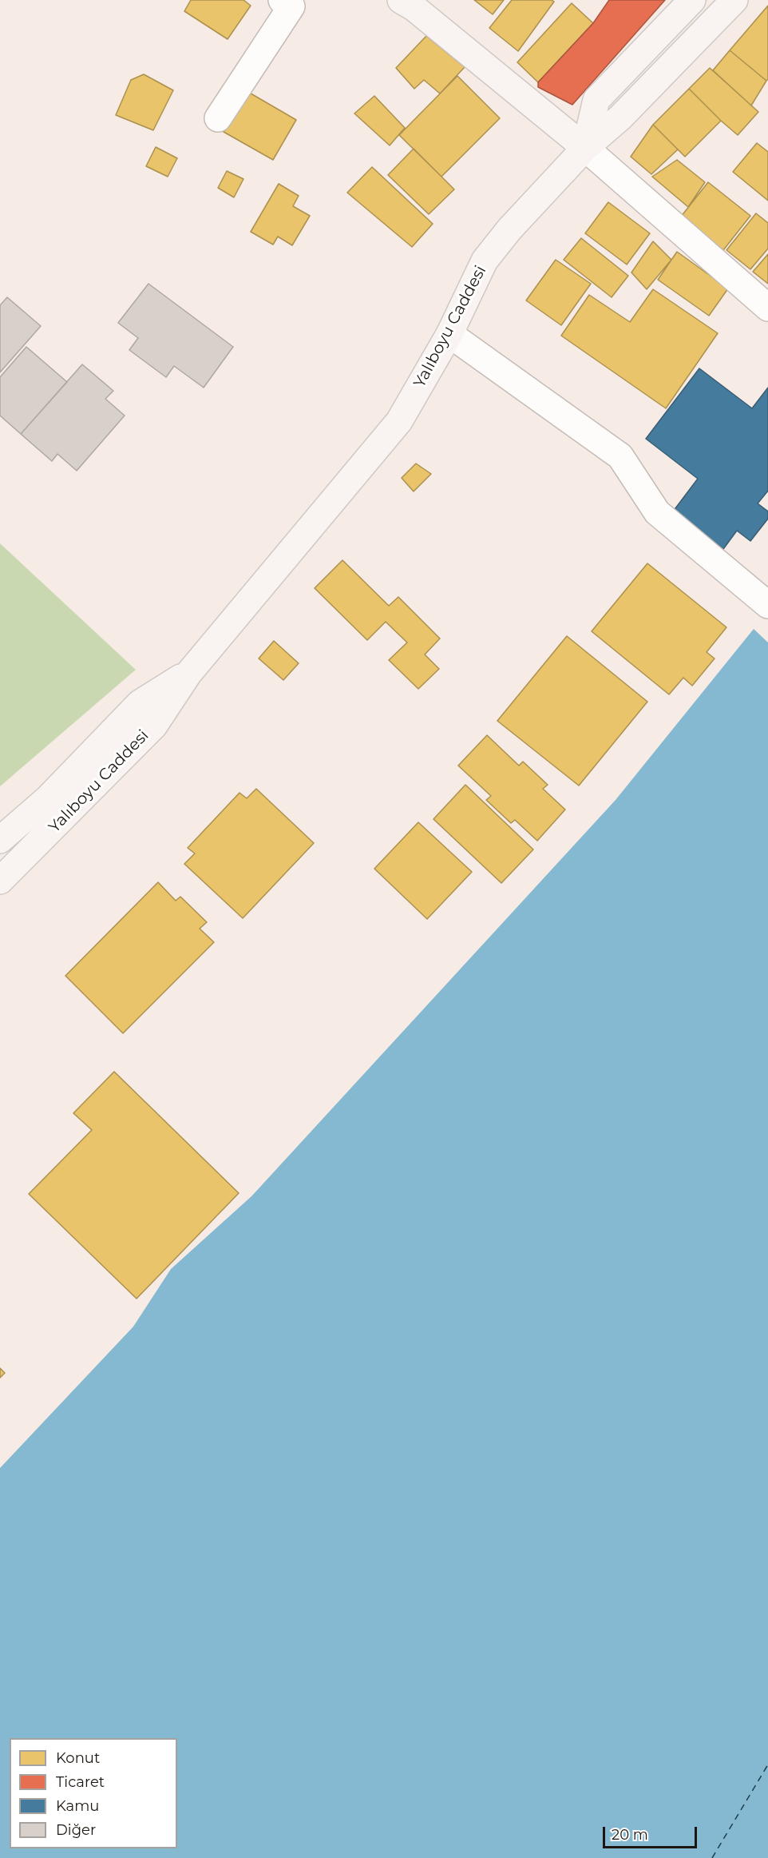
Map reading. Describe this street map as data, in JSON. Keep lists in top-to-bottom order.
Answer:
{
  "streets": {
    "main road": ["Yalıboyu Caddesi"]
  },
  "legend": [
    "Konut",
    "Ticaret",
    "Kamu",
    "Diğer"
  ],
  "scale_bar": "20 m"
}
